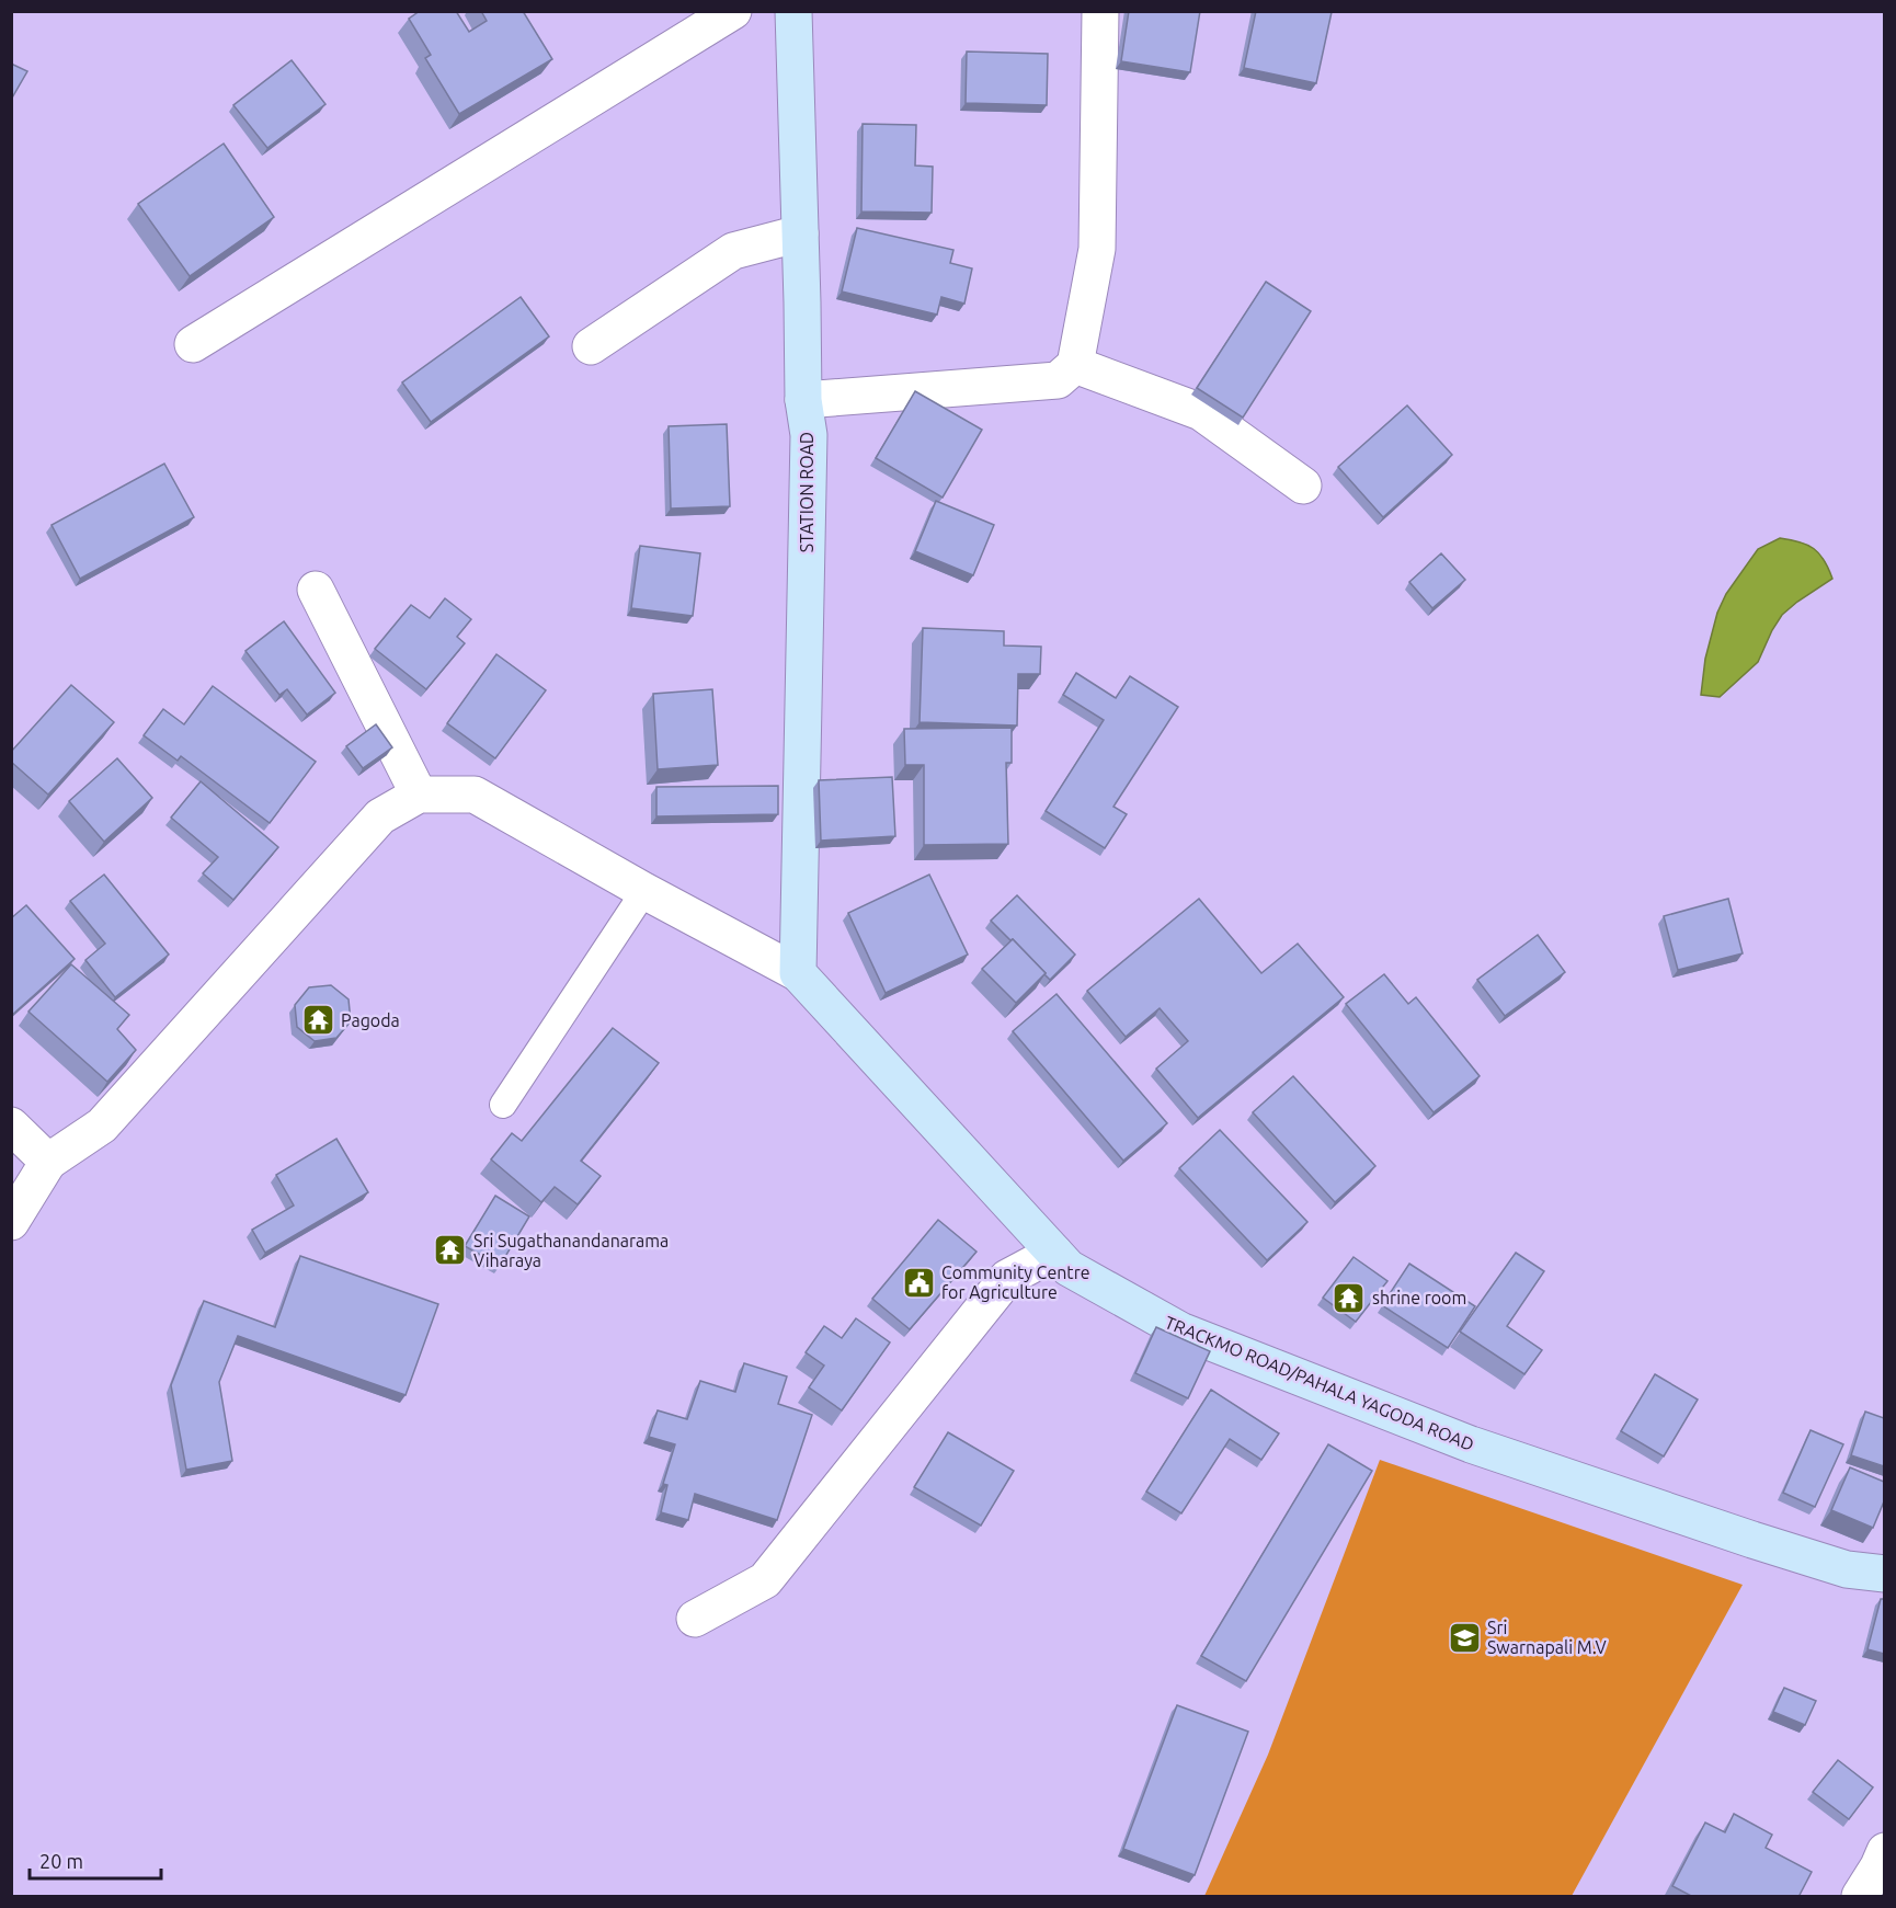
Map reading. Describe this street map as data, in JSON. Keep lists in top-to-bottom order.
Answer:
{
  "streets": {
    "street": ["STATION ROAD", "TRACKMO ROAD/PAHALA YAGODA ROAD"]
  },
  "crossings": [
    ["STATION ROAD", "TRACKMO ROAD/PAHALA YAGODA ROAD"]
  ],
  "places": {
    "temple": ["Pagoda", "Sri Sugathanandanarama Viharaya", "shrine room"],
    "public building": ["Community Centre for Agriculture"],
    "school or university": ["Sri Swarnapali M.V"]
  },
  "scale_bar": "20 m"
}
